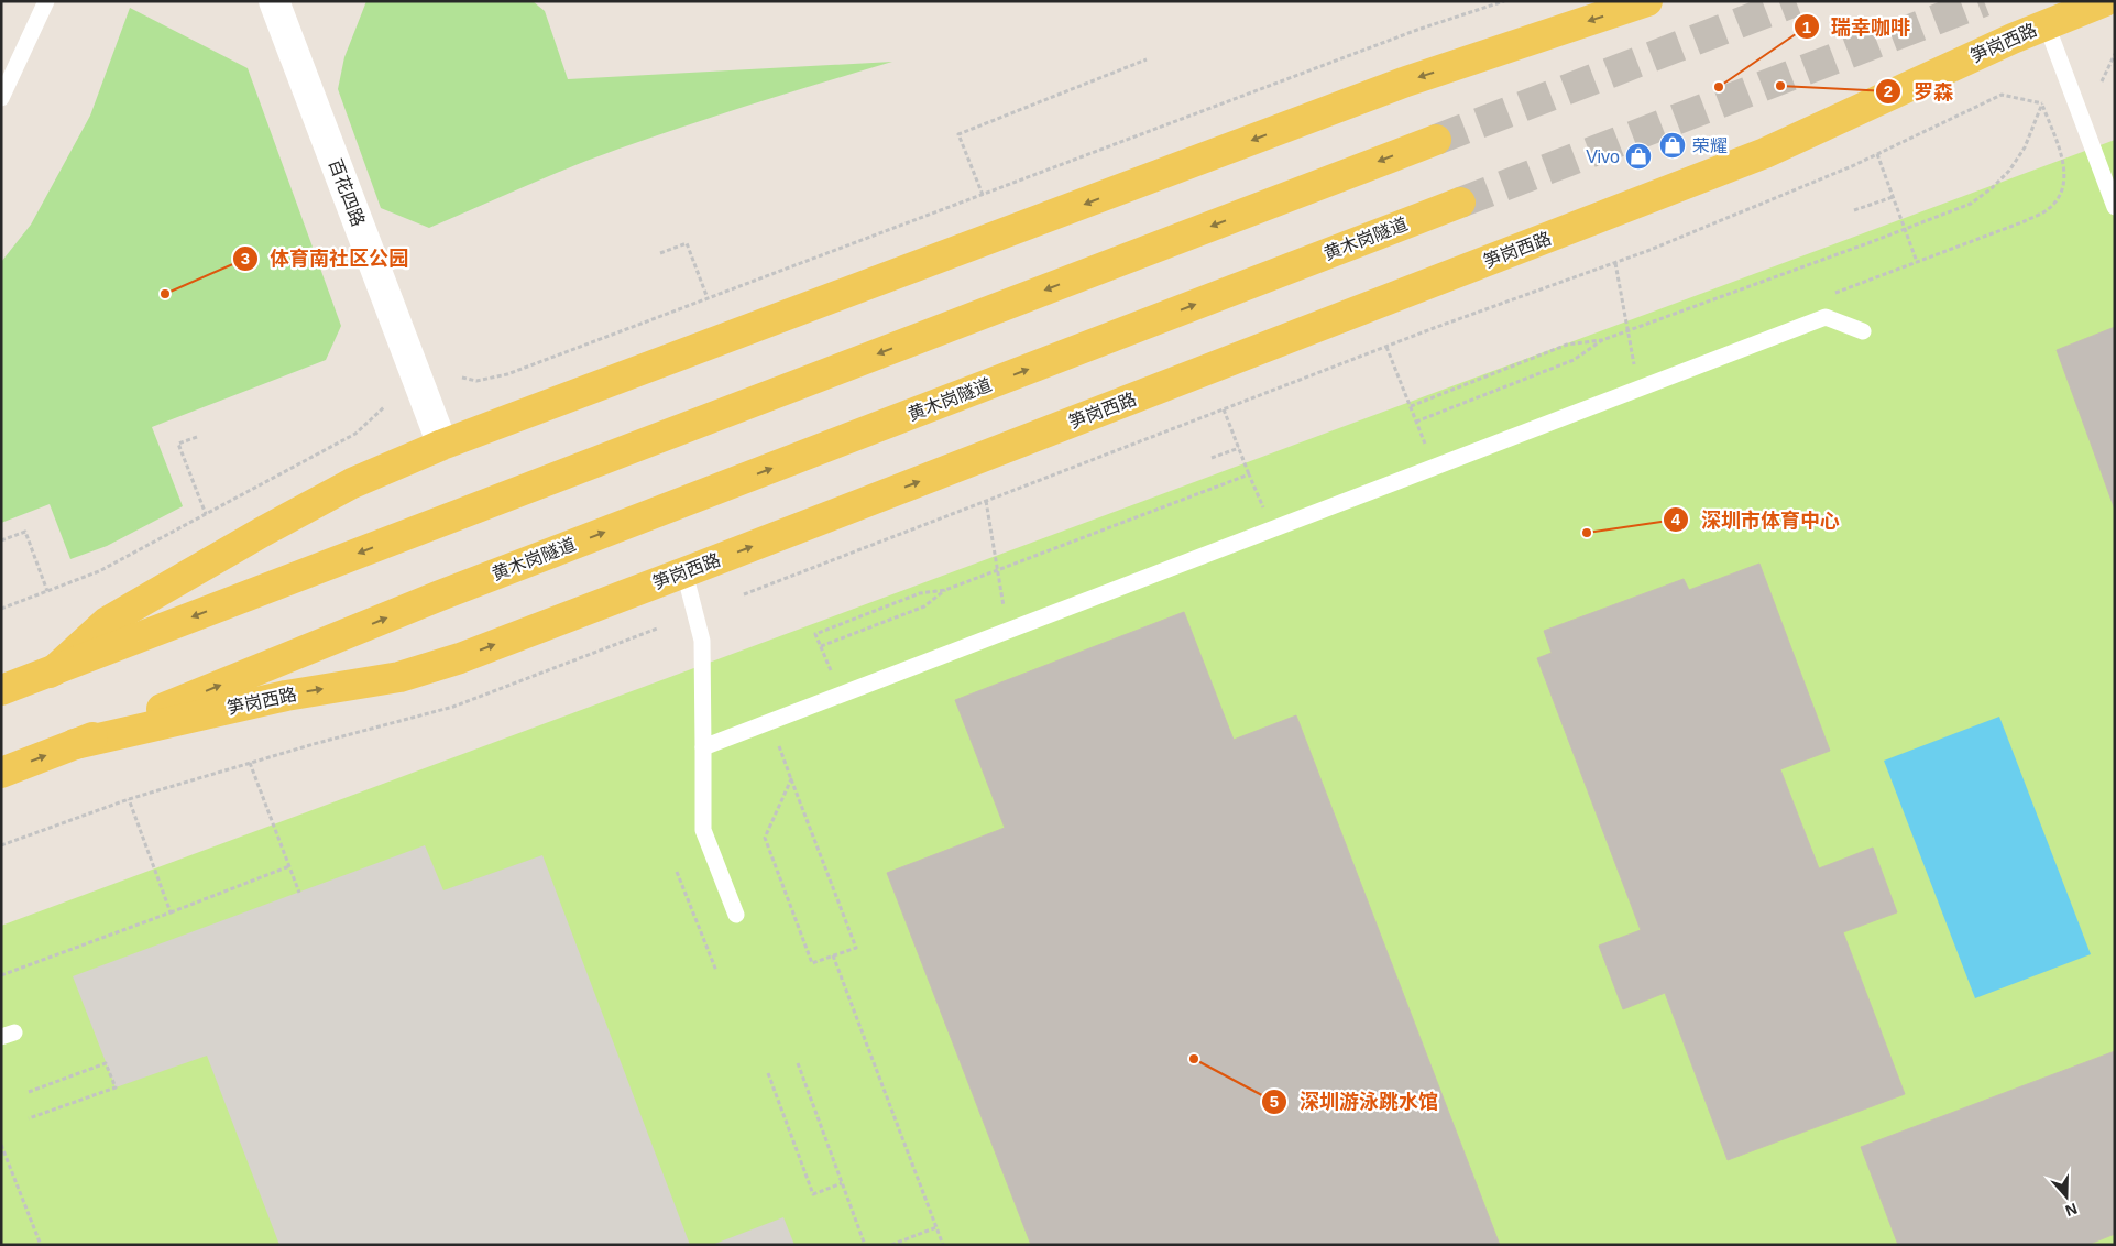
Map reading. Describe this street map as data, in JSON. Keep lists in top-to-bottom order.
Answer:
{
  "streets": {
    "main road": ["笋岗西路", "黄木岗隧道"],
    "street": ["百花四路"]
  },
  "crossings": [
    ["笋岗西路", "黄木岗隧道"]
  ],
  "places": {
    "other": [
      "罗森",
      "瑞幸咖啡",
      "体育南社区公园",
      "深圳市体育中心",
      "深圳游泳跳水馆"
    ],
    "shop": ["荣耀", "Vivo"]
  },
  "north": "bottom"
}
